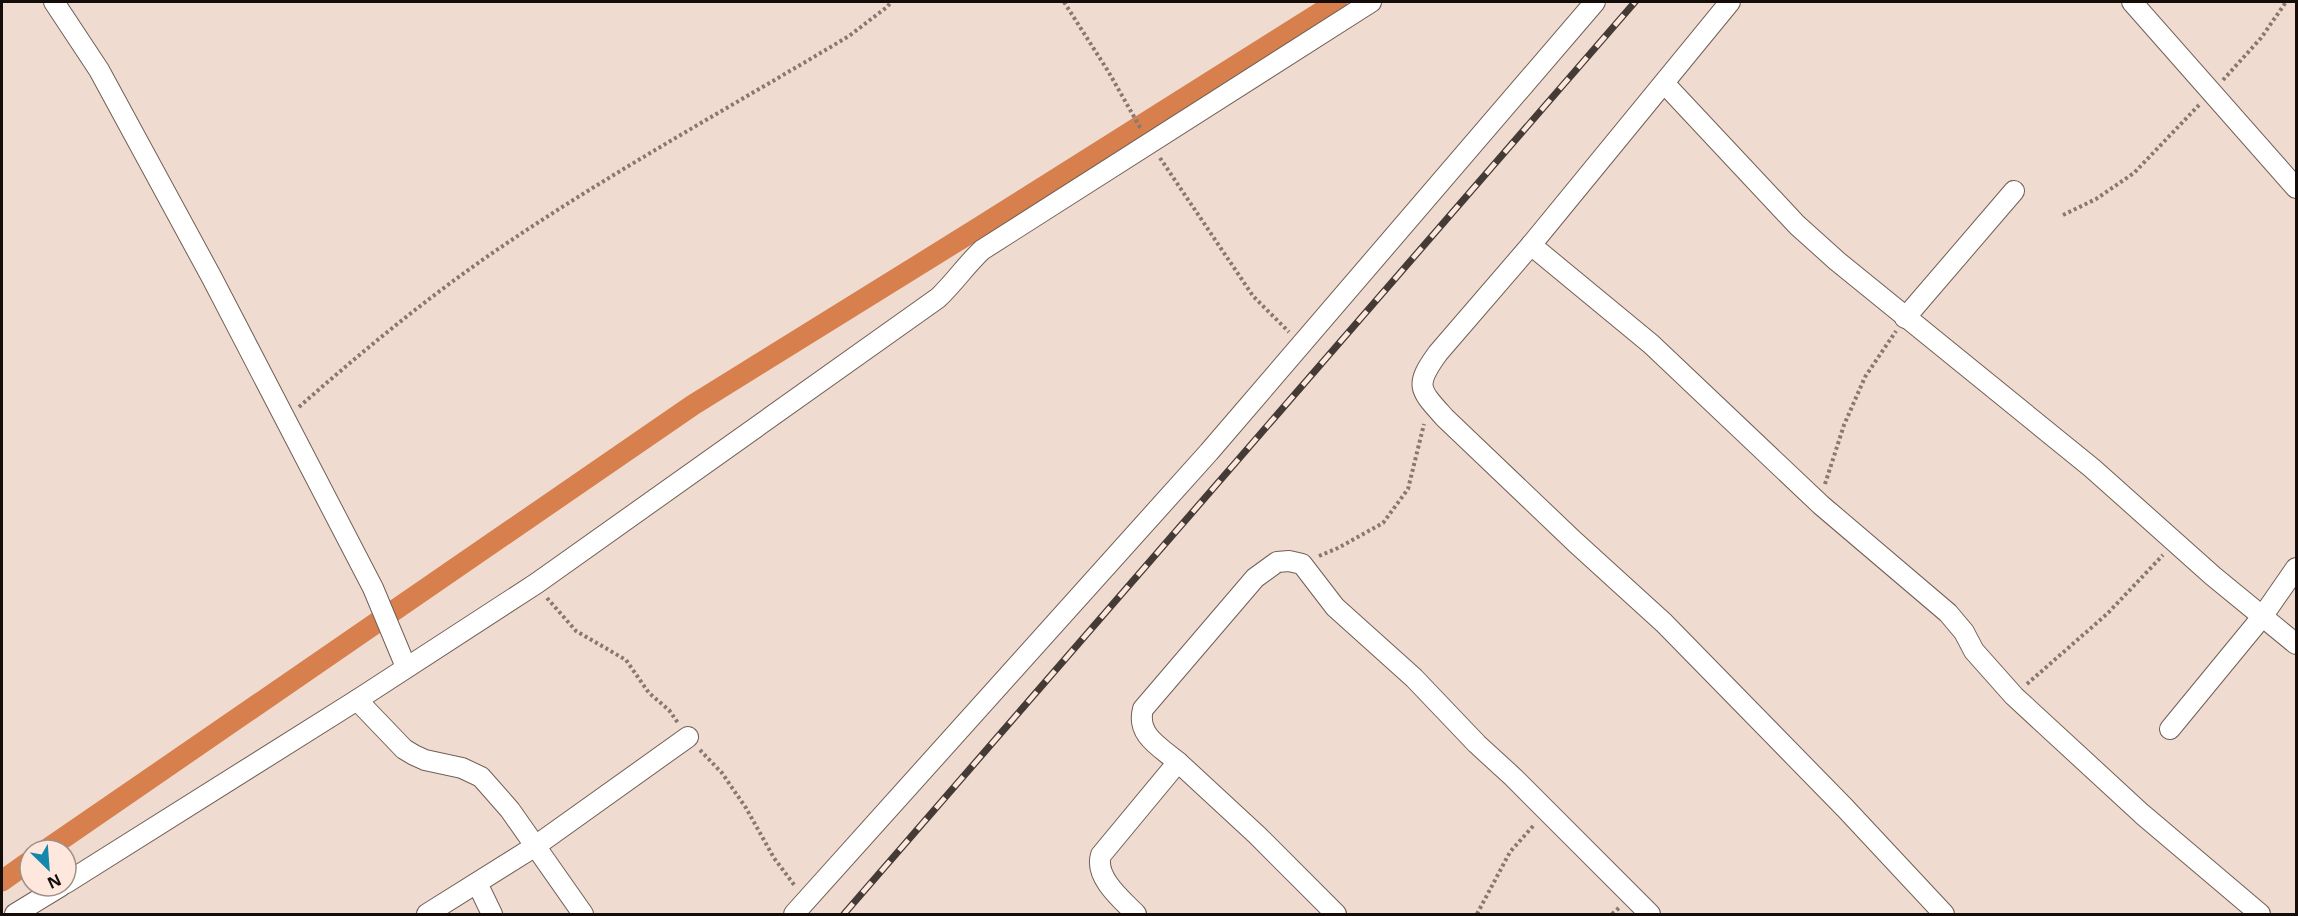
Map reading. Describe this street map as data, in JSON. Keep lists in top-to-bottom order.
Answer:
{
  "north": "bottom right"
}
